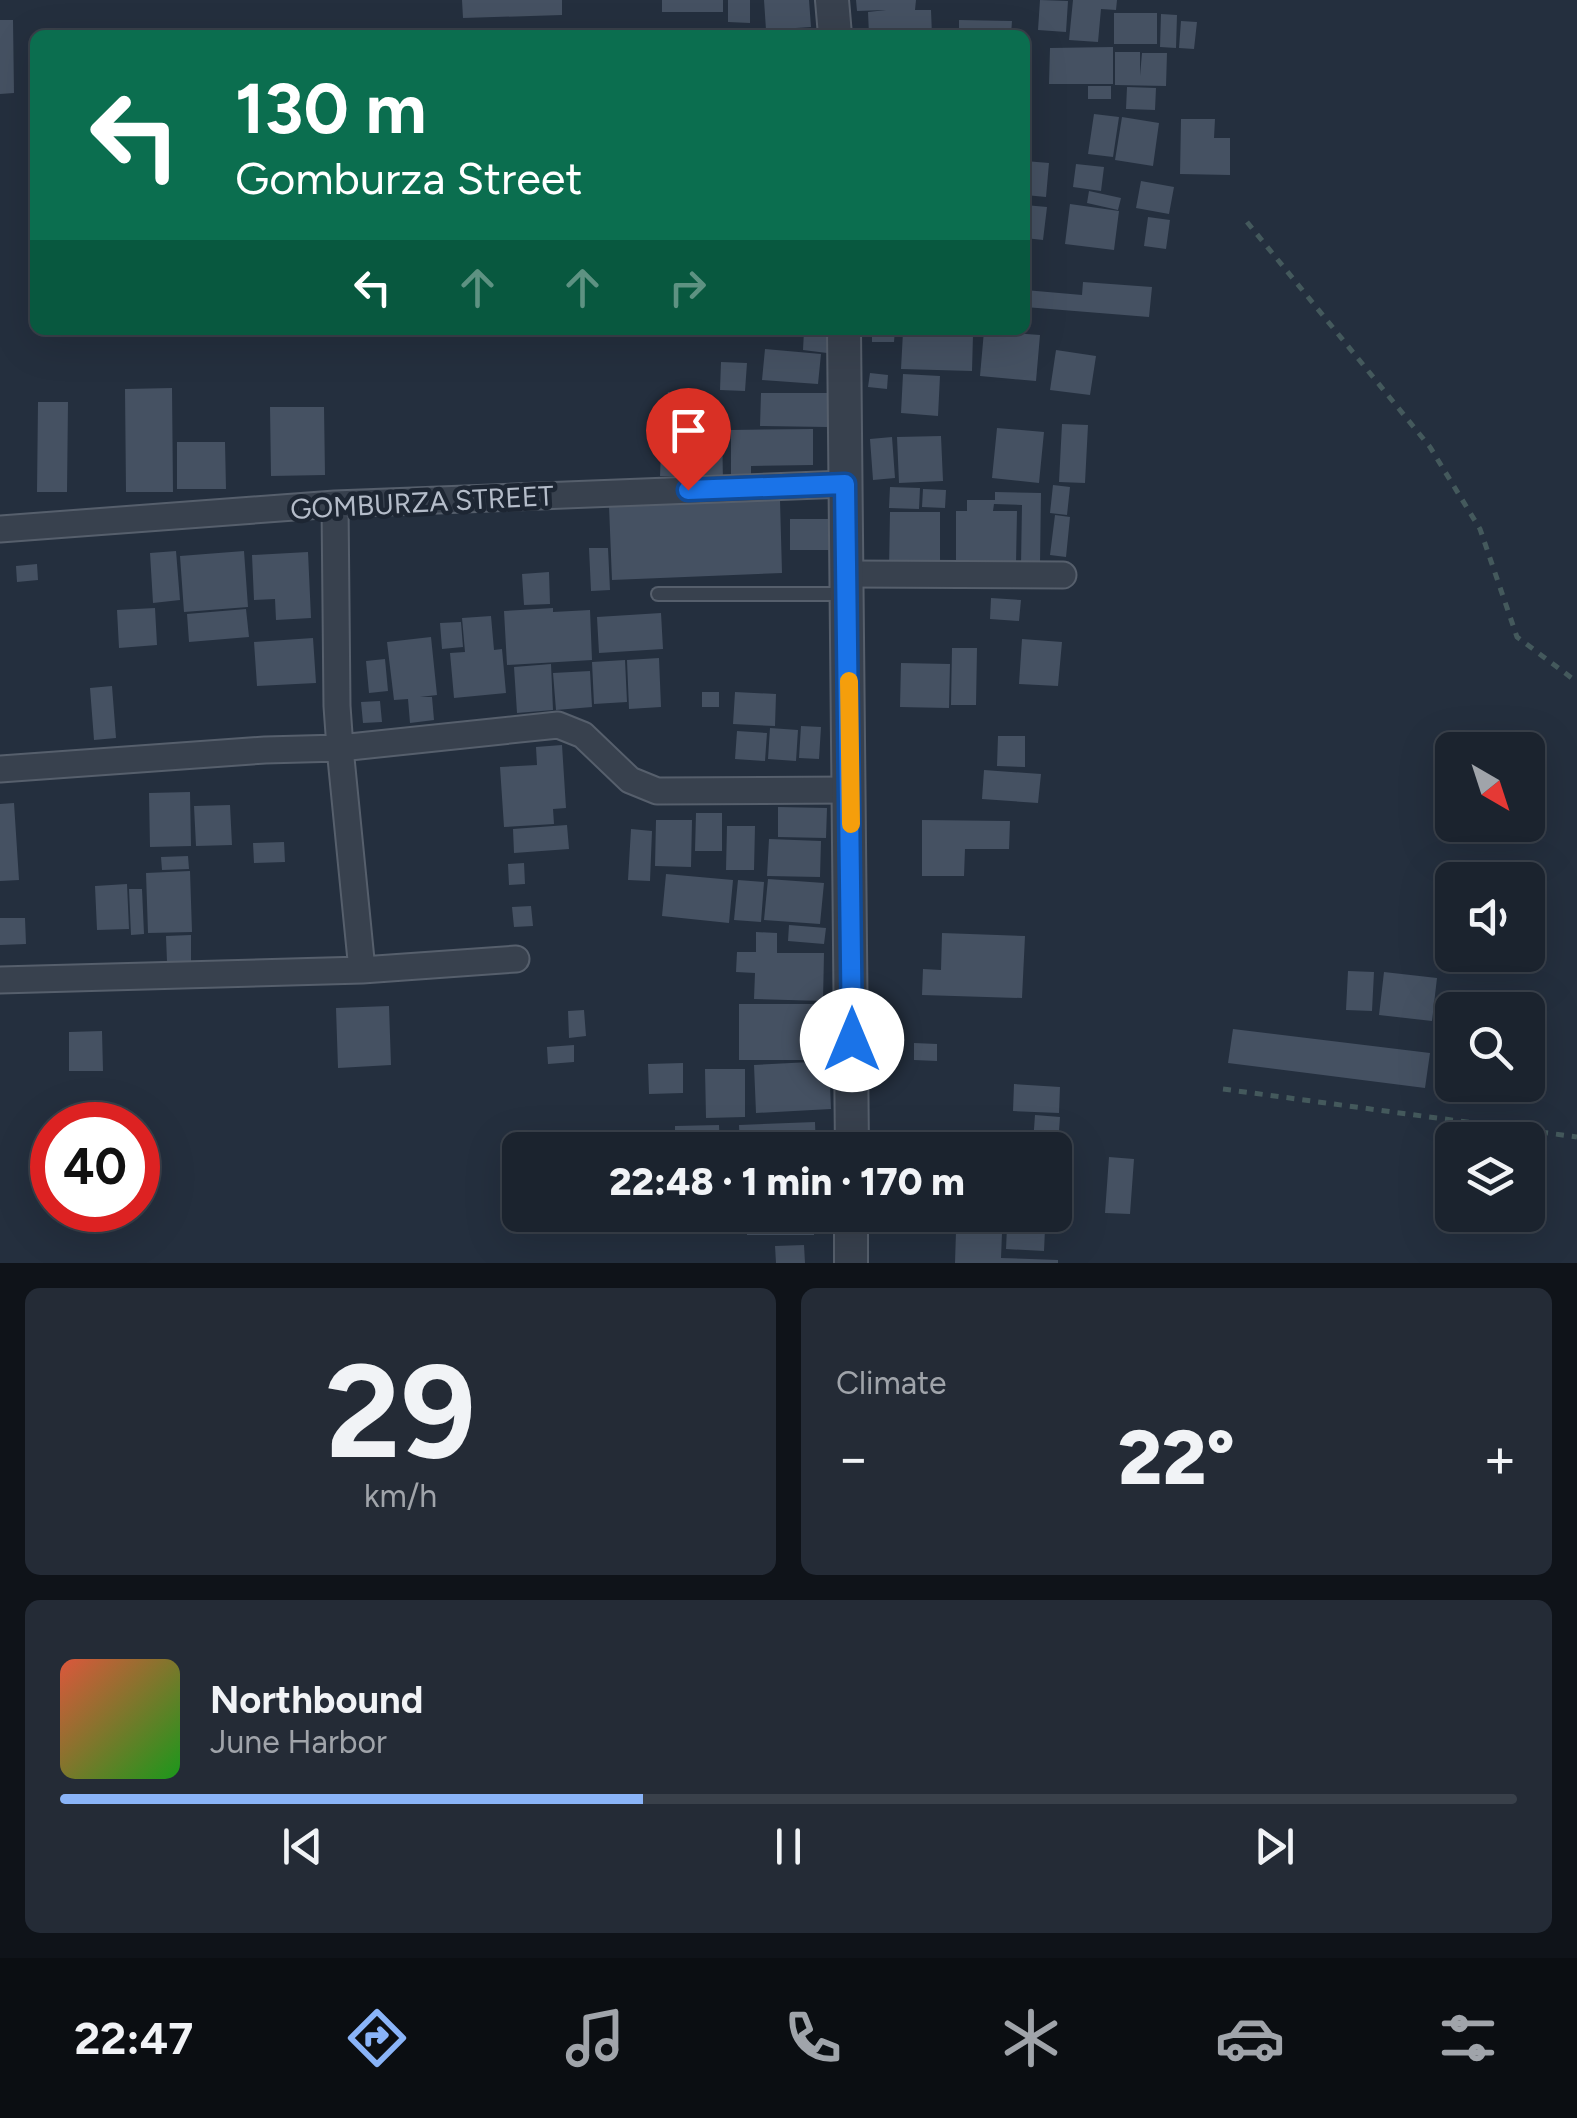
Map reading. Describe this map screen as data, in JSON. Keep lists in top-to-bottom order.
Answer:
{
  "streets": {
    "street": ["GOMBURZA STREET"]
  },
  "north": "bottom right",
  "page": {
    "turn": ["130 m", "Gomburza Street"],
    "limit": "40",
    "trip": "22:48 · 1 min · 170 m",
    "tile": [
      ["29", "km/h"],
      "Climate"
    ],
    "heat": ["−", "22°", "+"],
    "song": ["Northbound", "June Harbor"],
    "tabs": "22:47"
  }
}
